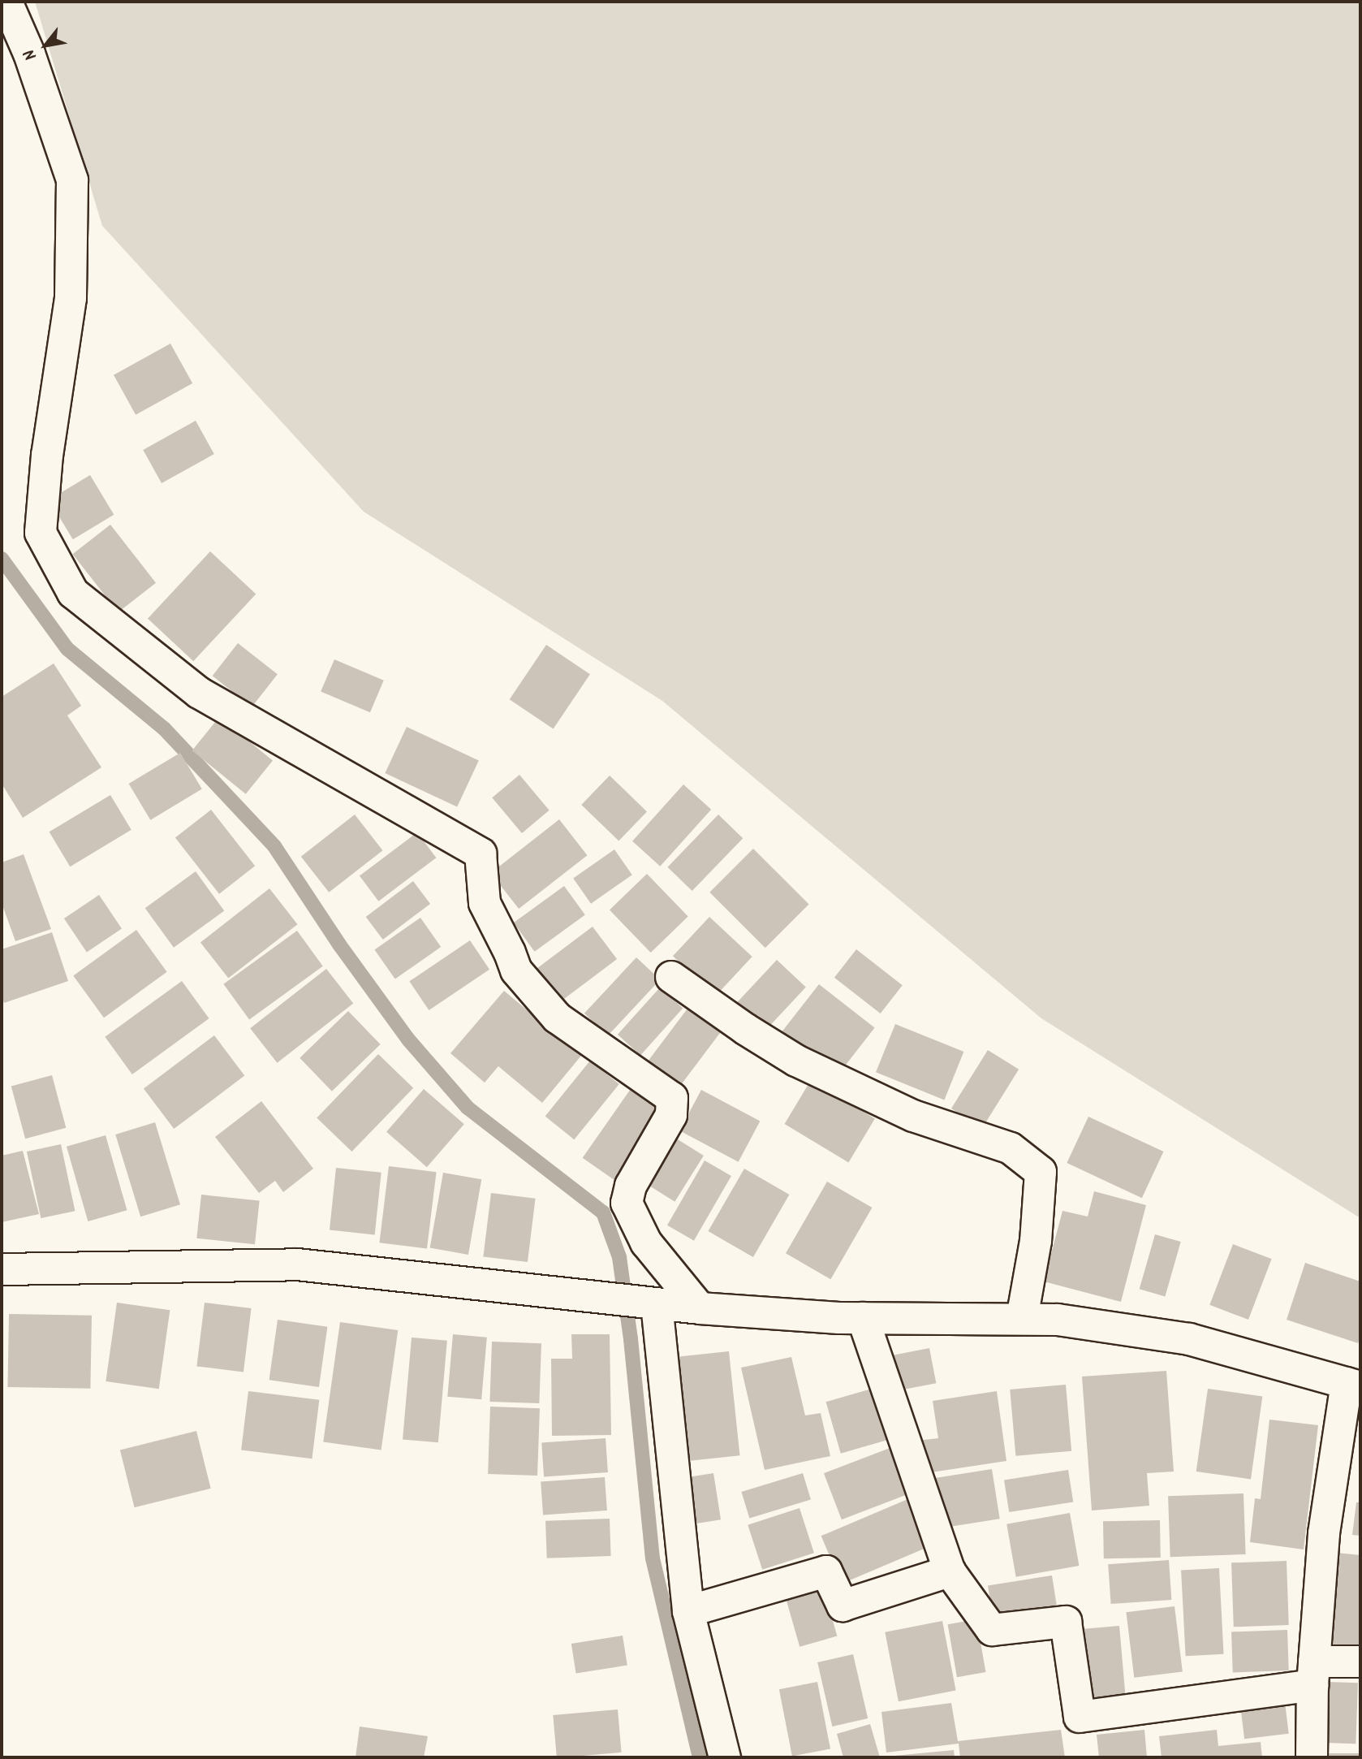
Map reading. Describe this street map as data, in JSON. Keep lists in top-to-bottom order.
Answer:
{
  "north": "bottom left"
}
